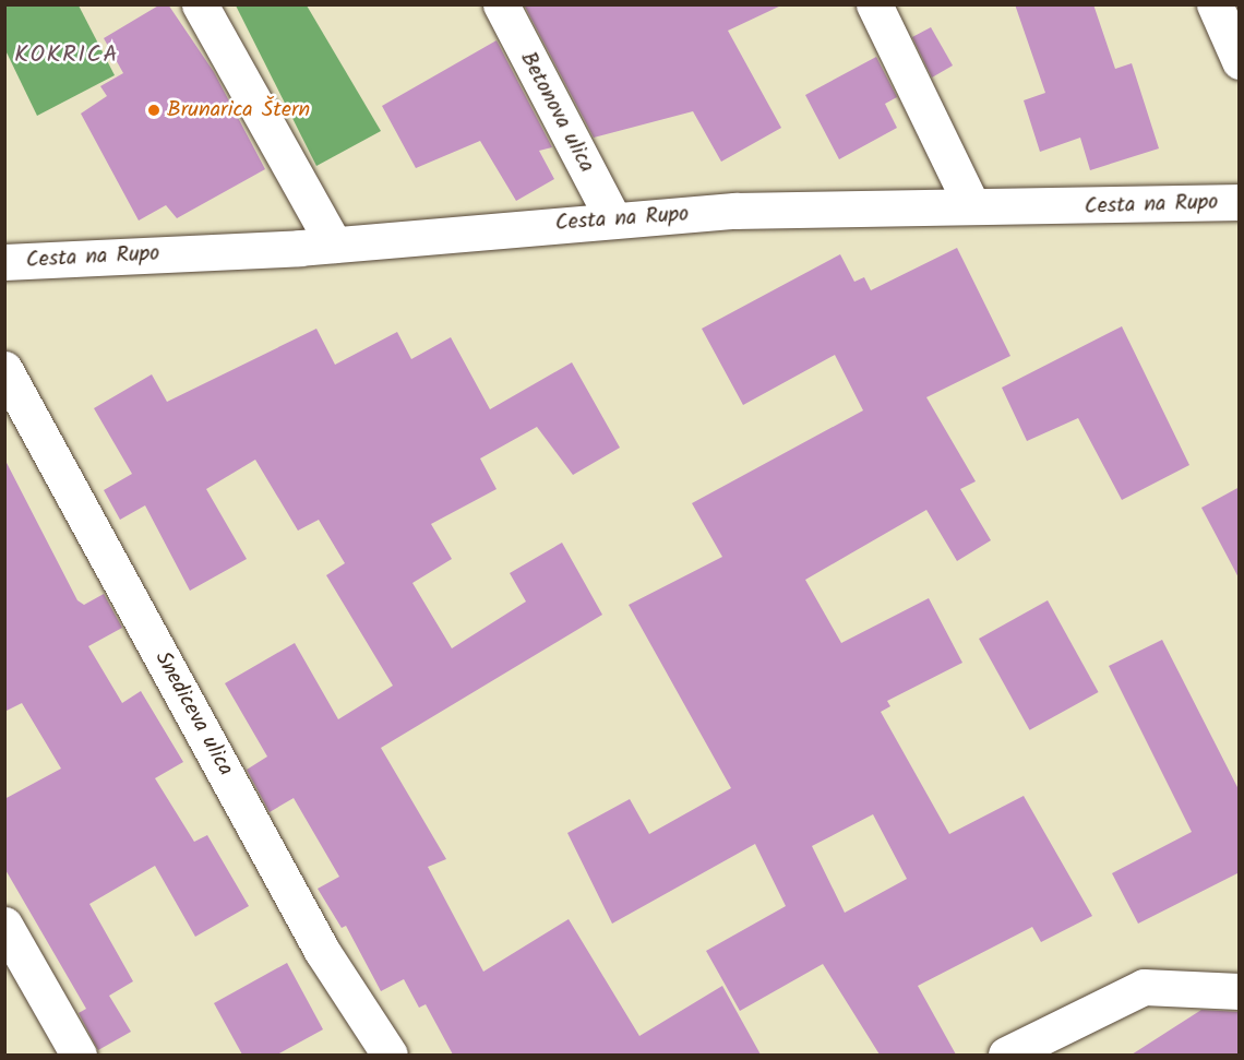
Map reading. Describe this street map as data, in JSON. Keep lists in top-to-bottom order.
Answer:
{
  "streets": {
    "street": ["Betonova ulica", "Cesta na Rupo", "Snediceva ulica"]
  },
  "crossings": [
    ["Betonova ulica", "Cesta na Rupo"]
  ],
  "districts": ["KOKRICA"],
  "places": ["Brunarica Štern"]
}
